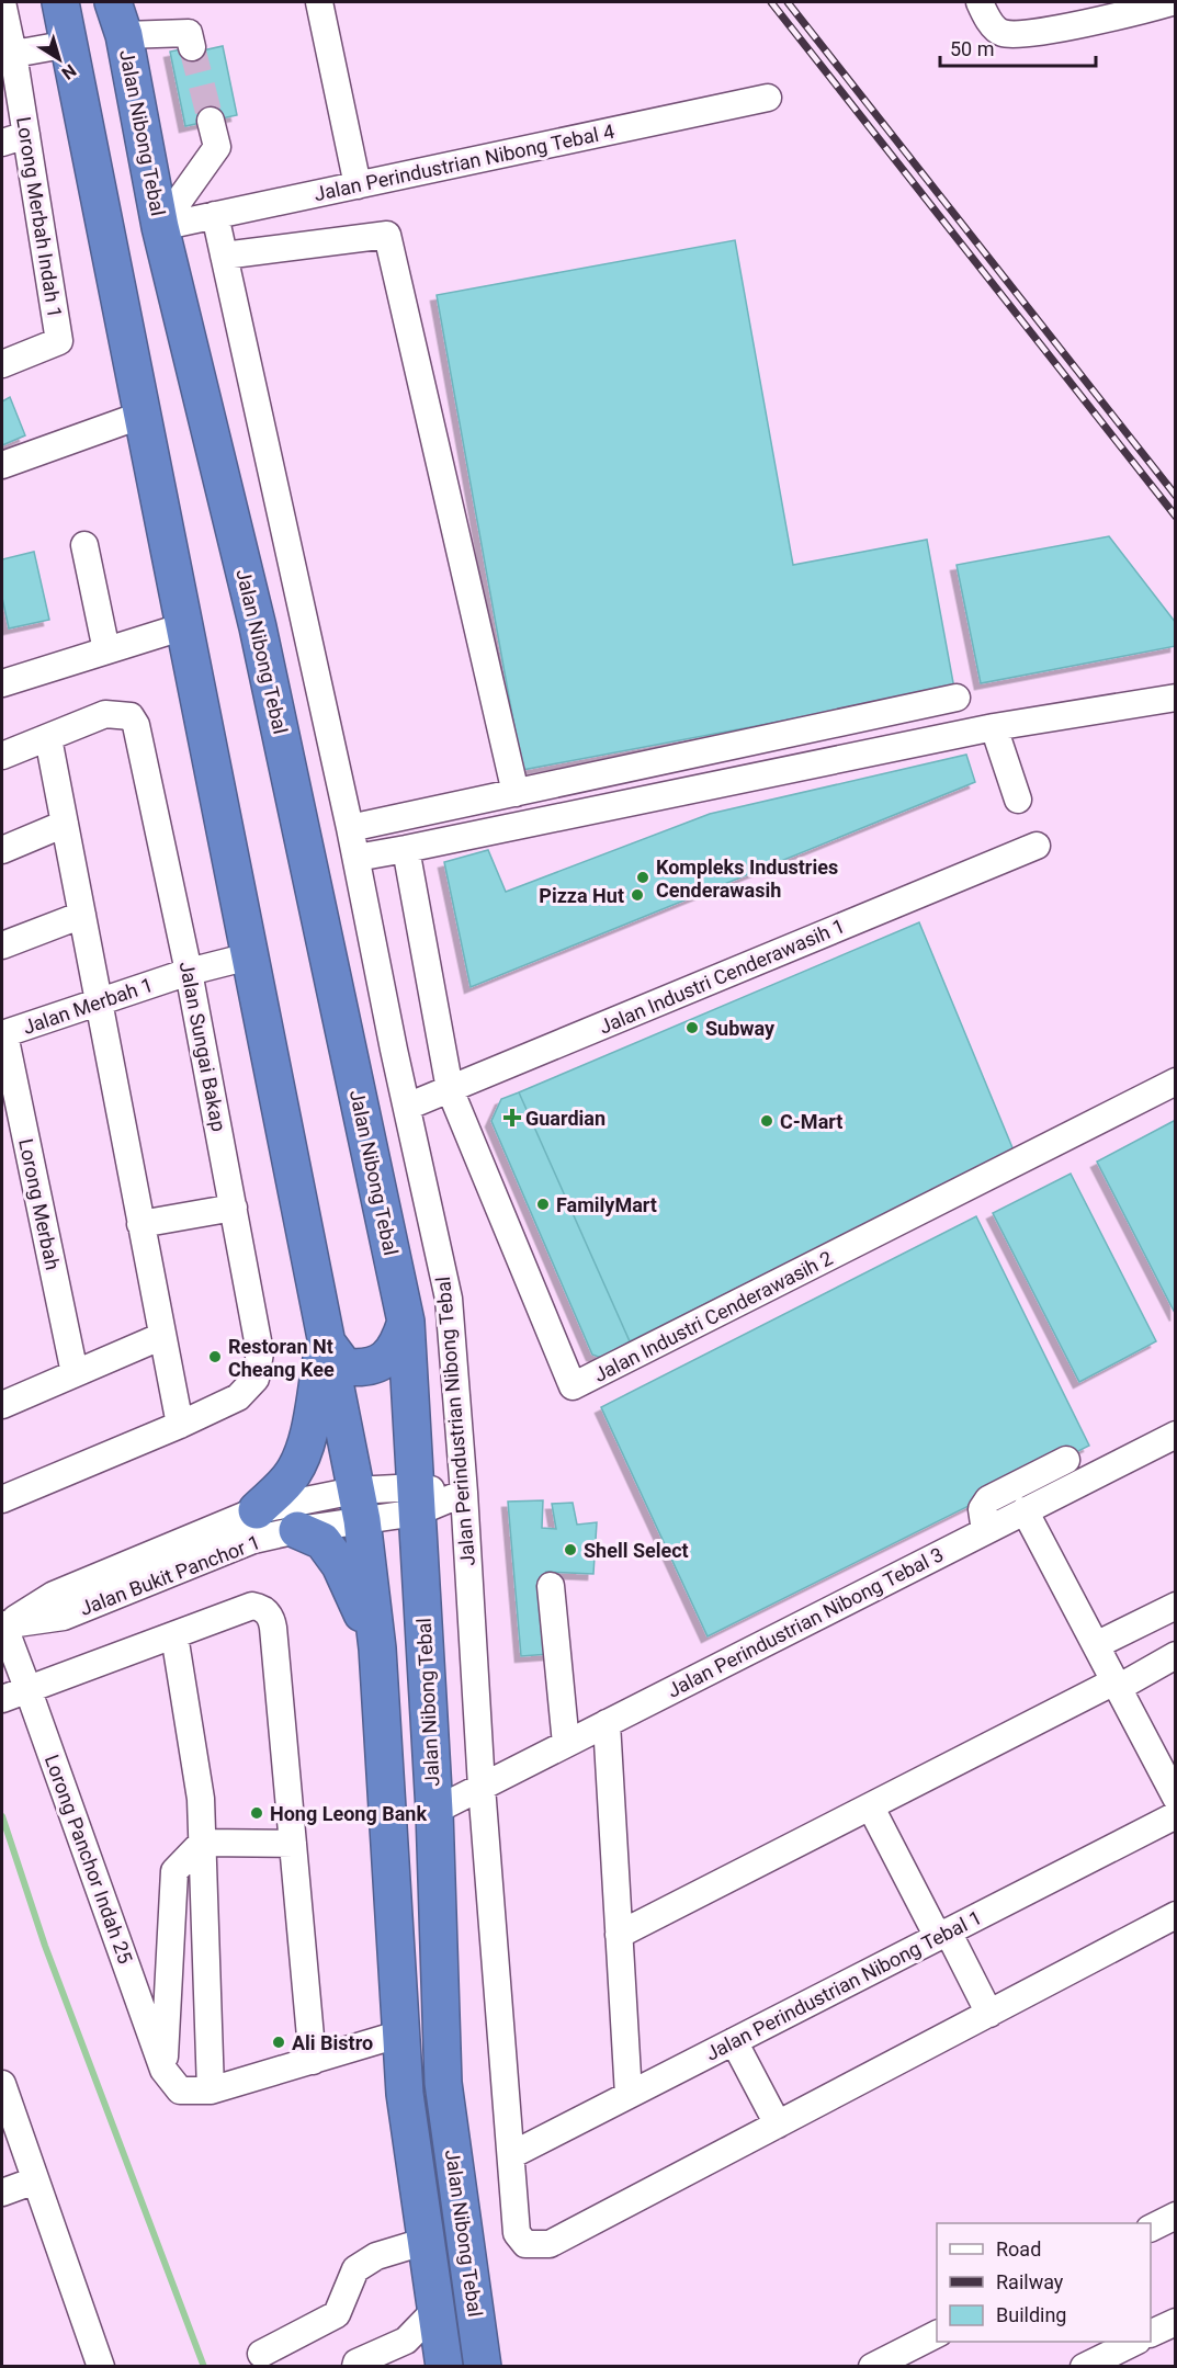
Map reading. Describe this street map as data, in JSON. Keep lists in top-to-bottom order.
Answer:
{
  "streets": {
    "highway": ["Jalan Nibong Tebal"],
    "street": [
      "Jalan Perindustrian Nibong Tebal 4",
      "Lorong Merbah Indah 1",
      "Jalan Industri Cenderawasih 1",
      "Jalan Merbah 1",
      "Jalan Sungai Bakap",
      "Lorong Merbah",
      "Jalan Industri Cenderawasih 2",
      "Jalan Perindustrian Nibong Tebal",
      "Jalan Bukit Panchor 1",
      "Jalan Perindustrian Nibong Tebal 3",
      "Lorong Panchor Indah 25",
      "Jalan Perindustrian Nibong Tebal 1"
    ]
  },
  "crossings": [
    ["Jalan Nibong Tebal", "Jalan Perindustrian Nibong Tebal 4"],
    ["Jalan Nibong Tebal", "Jalan Merbah 1"],
    ["Jalan Nibong Tebal", "Jalan Bukit Panchor 1"],
    ["Jalan Nibong Tebal", "Jalan Perindustrian Nibong Tebal 3"],
    ["Jalan Perindustrian Nibong Tebal 4", "Jalan Perindustrian Nibong Tebal"],
    ["Jalan Industri Cenderawasih 1", "Jalan Industri Cenderawasih 2"],
    ["Jalan Industri Cenderawasih 1", "Jalan Perindustrian Nibong Tebal"],
    ["Jalan Merbah 1", "Jalan Sungai Bakap"],
    ["Jalan Merbah 1", "Lorong Merbah"],
    ["Jalan Perindustrian Nibong Tebal", "Jalan Bukit Panchor 1"],
    ["Jalan Perindustrian Nibong Tebal", "Jalan Perindustrian Nibong Tebal 3"],
    ["Jalan Perindustrian Nibong Tebal", "Jalan Perindustrian Nibong Tebal 1"],
    ["Jalan Bukit Panchor 1", "Lorong Panchor Indah 25"]
  ],
  "places": {
    "other": [
      "Kompleks Industries Cenderawasih",
      "Pizza Hut",
      "Subway",
      "C-Mart",
      "FamilyMart",
      "Restoran Nt Cheang Kee",
      "Shell Select",
      "Hong Leong Bank",
      "Ali Bistro"
    ],
    "health": ["Guardian"]
  },
  "legend": ["Road", "Railway", "Building"],
  "scale_bar": "50 m",
  "north": "bottom right"
}
